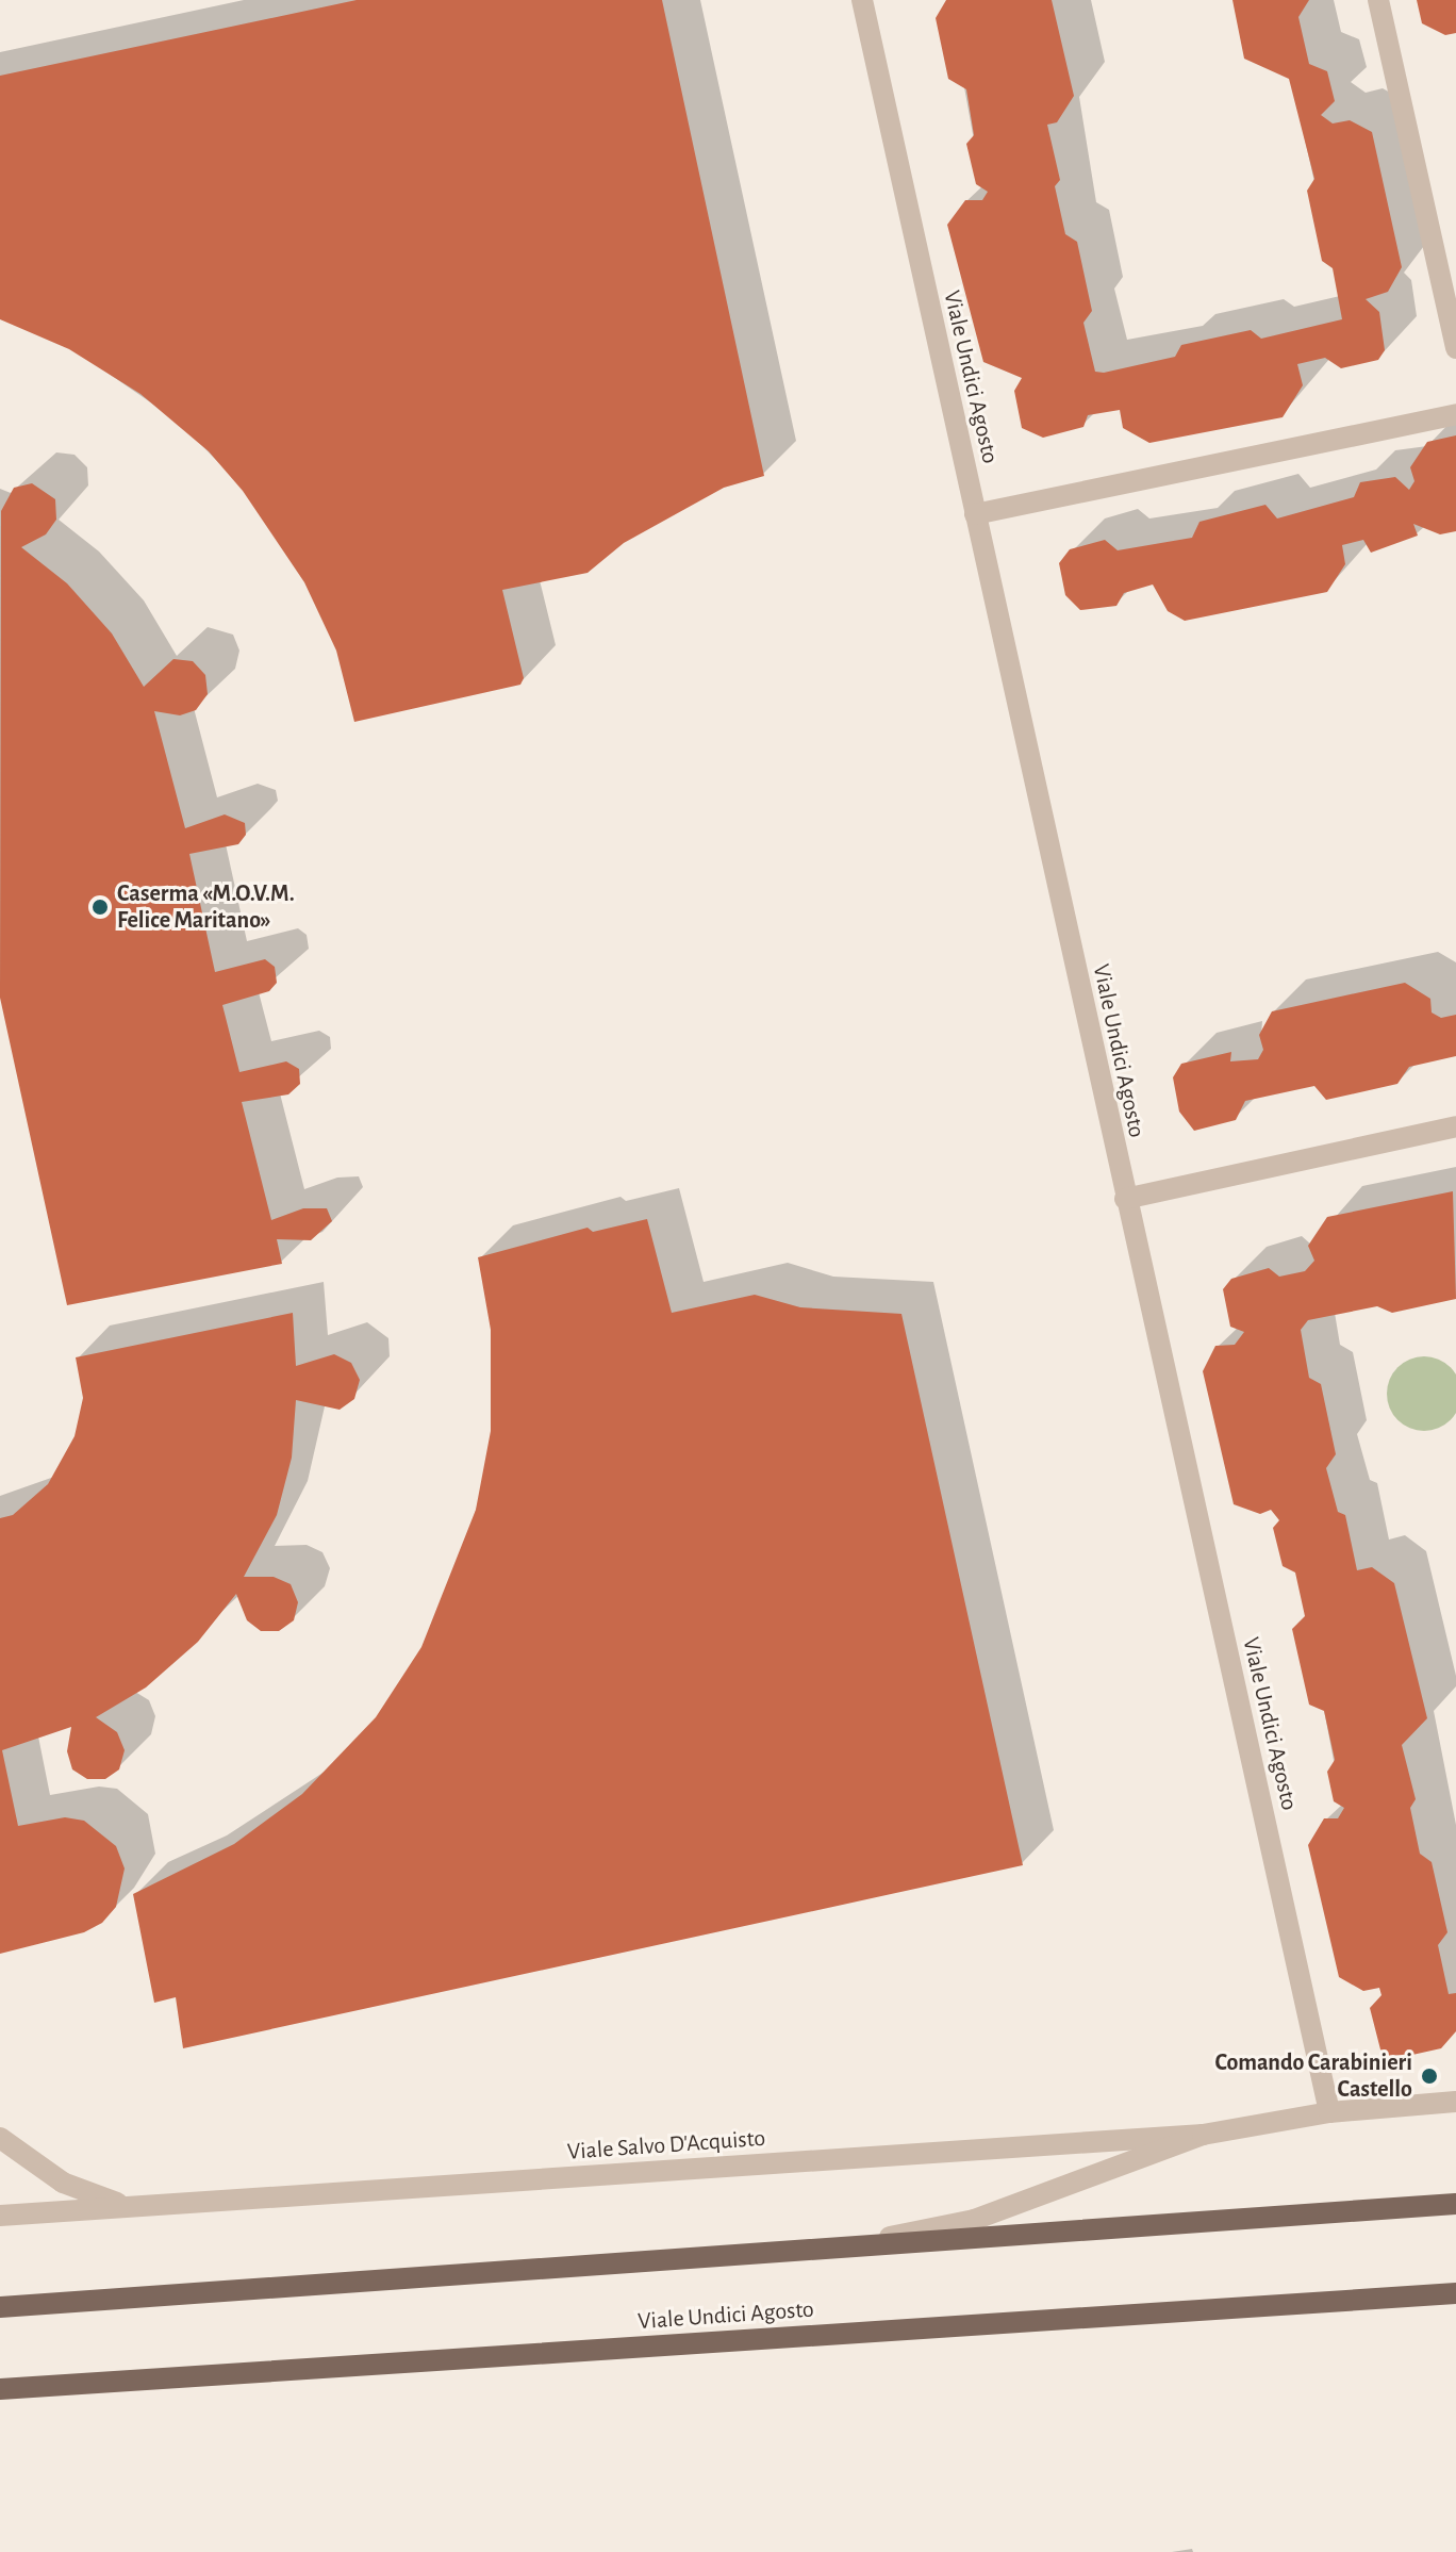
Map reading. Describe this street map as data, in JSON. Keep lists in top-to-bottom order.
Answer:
{
  "streets": {
    "main road": ["Viale Undici Agosto"],
    "street": ["Viale Salvo D'Acquisto"]
  },
  "places": ["Caserma «M.O.V.M. Felice Maritano»", "Comando Carabinieri Castello"]
}
